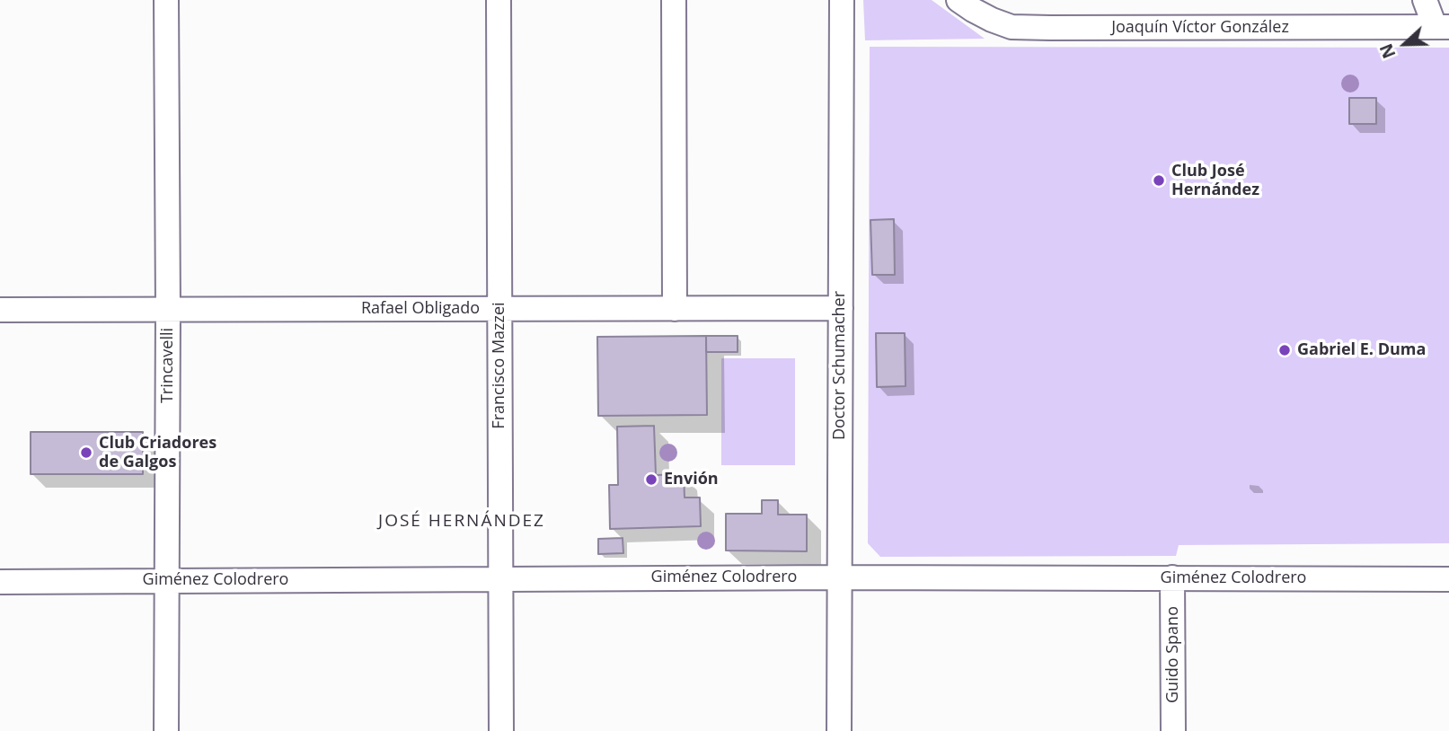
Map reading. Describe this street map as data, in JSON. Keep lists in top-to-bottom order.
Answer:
{
  "streets": {
    "street": [
      "Joaquín Víctor González",
      "Rafael Obligado",
      "Trincavelli",
      "Francisco Mazzei",
      "Doctor Schumacher",
      "Giménez Colodrero",
      "Guido Spano"
    ]
  },
  "crossings": [
    ["Rafael Obligado", "Trincavelli"],
    ["Rafael Obligado", "Francisco Mazzei"],
    ["Rafael Obligado", "Doctor Schumacher"],
    ["Trincavelli", "Giménez Colodrero"],
    ["Francisco Mazzei", "Giménez Colodrero"],
    ["Doctor Schumacher", "Giménez Colodrero"],
    ["Giménez Colodrero", "Guido Spano"]
  ],
  "districts": ["JOSÉ HERNÁNDEZ"],
  "places": [
    "Club José Hernández",
    "Gabriel E. Duma",
    "Club Criadores de Galgos",
    "Envión"
  ],
  "north": "left"
}
